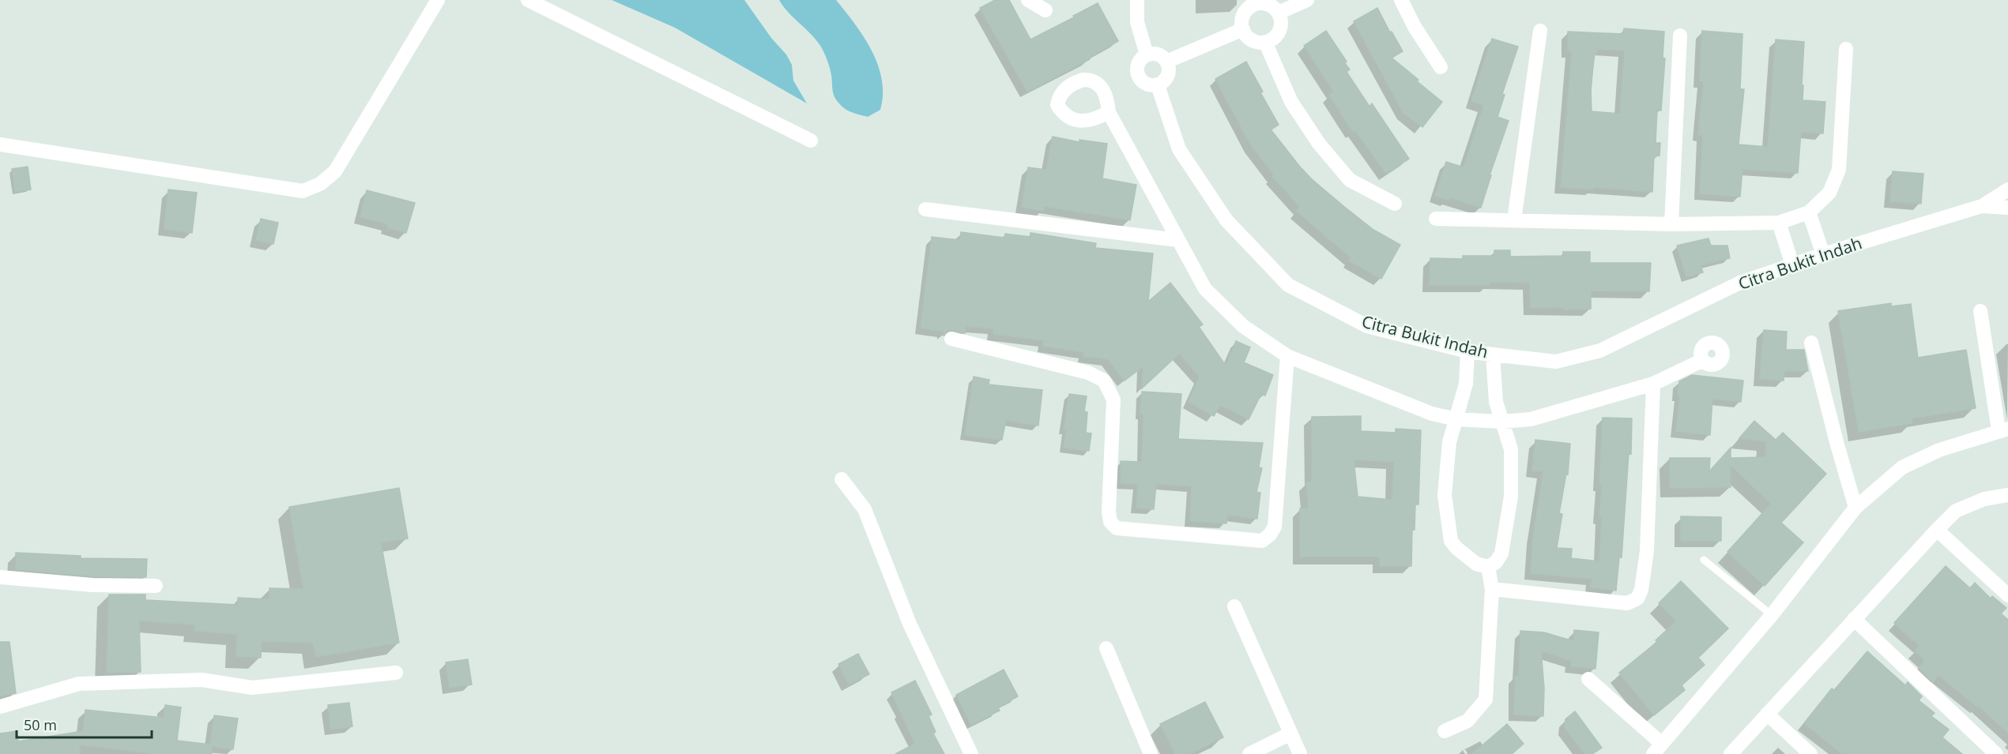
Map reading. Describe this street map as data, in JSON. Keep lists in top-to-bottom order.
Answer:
{
  "streets": {
    "street": ["Citra Bukit Indah"]
  },
  "scale_bar": "50 m"
}
